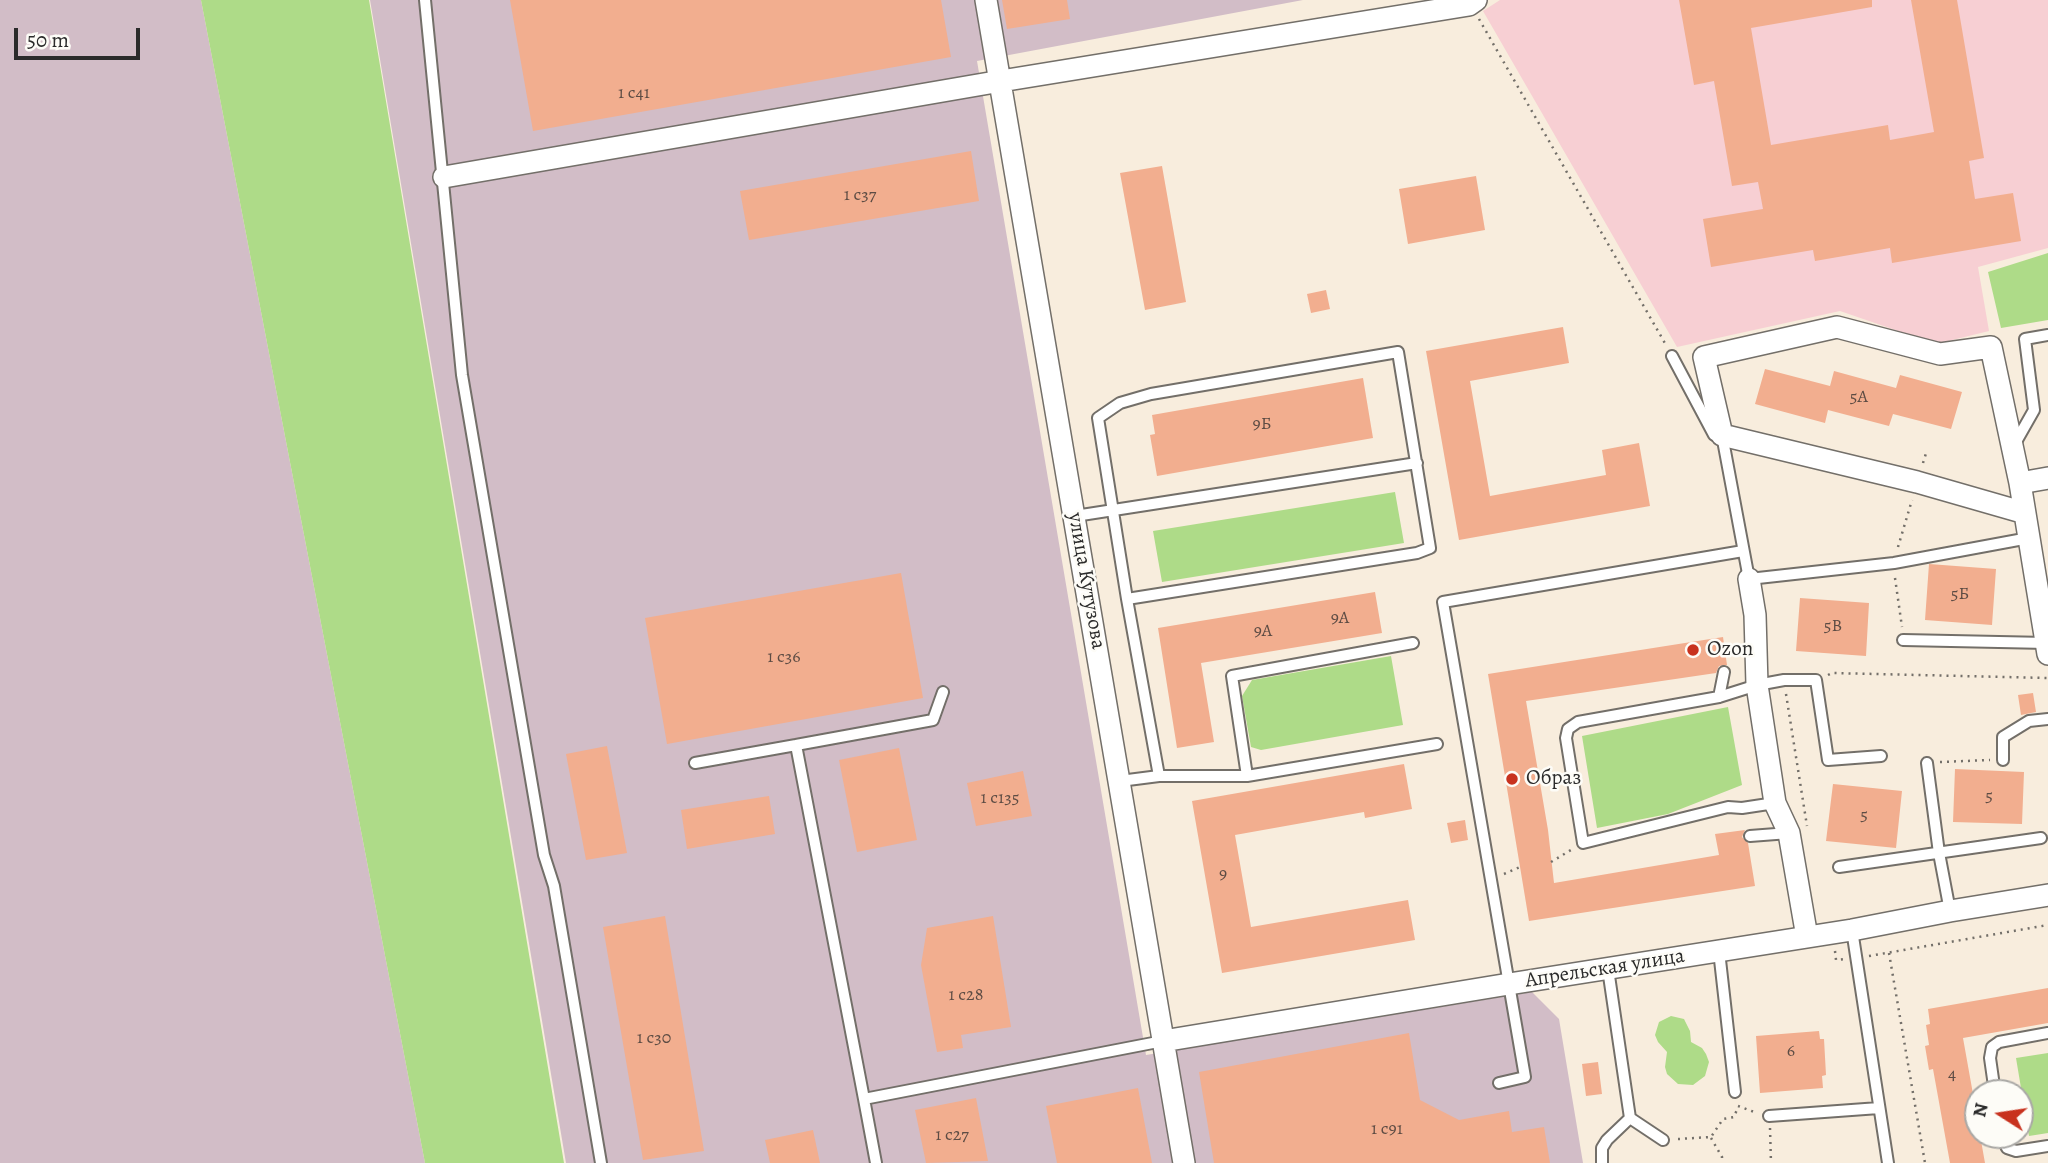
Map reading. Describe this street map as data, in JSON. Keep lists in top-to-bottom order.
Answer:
{
  "streets": {
    "street": ["улица Кутузова", "Апрельская улица"]
  },
  "crossings": [
    ["улица Кутузова", "Апрельская улица"]
  ],
  "places": ["Ozon", "Образ"],
  "house_numbers": [
    "1 с41",
    "1 с37",
    "5А",
    "9Б",
    "5Б",
    "9А",
    "5В",
    "9А",
    "1 с36",
    "5",
    "1 с135",
    "5",
    "9",
    "1 с28",
    "1 с30",
    "6",
    "4",
    "1 с91",
    "1 с27"
  ],
  "scale_bar": "50 m",
  "north": "left"
}
